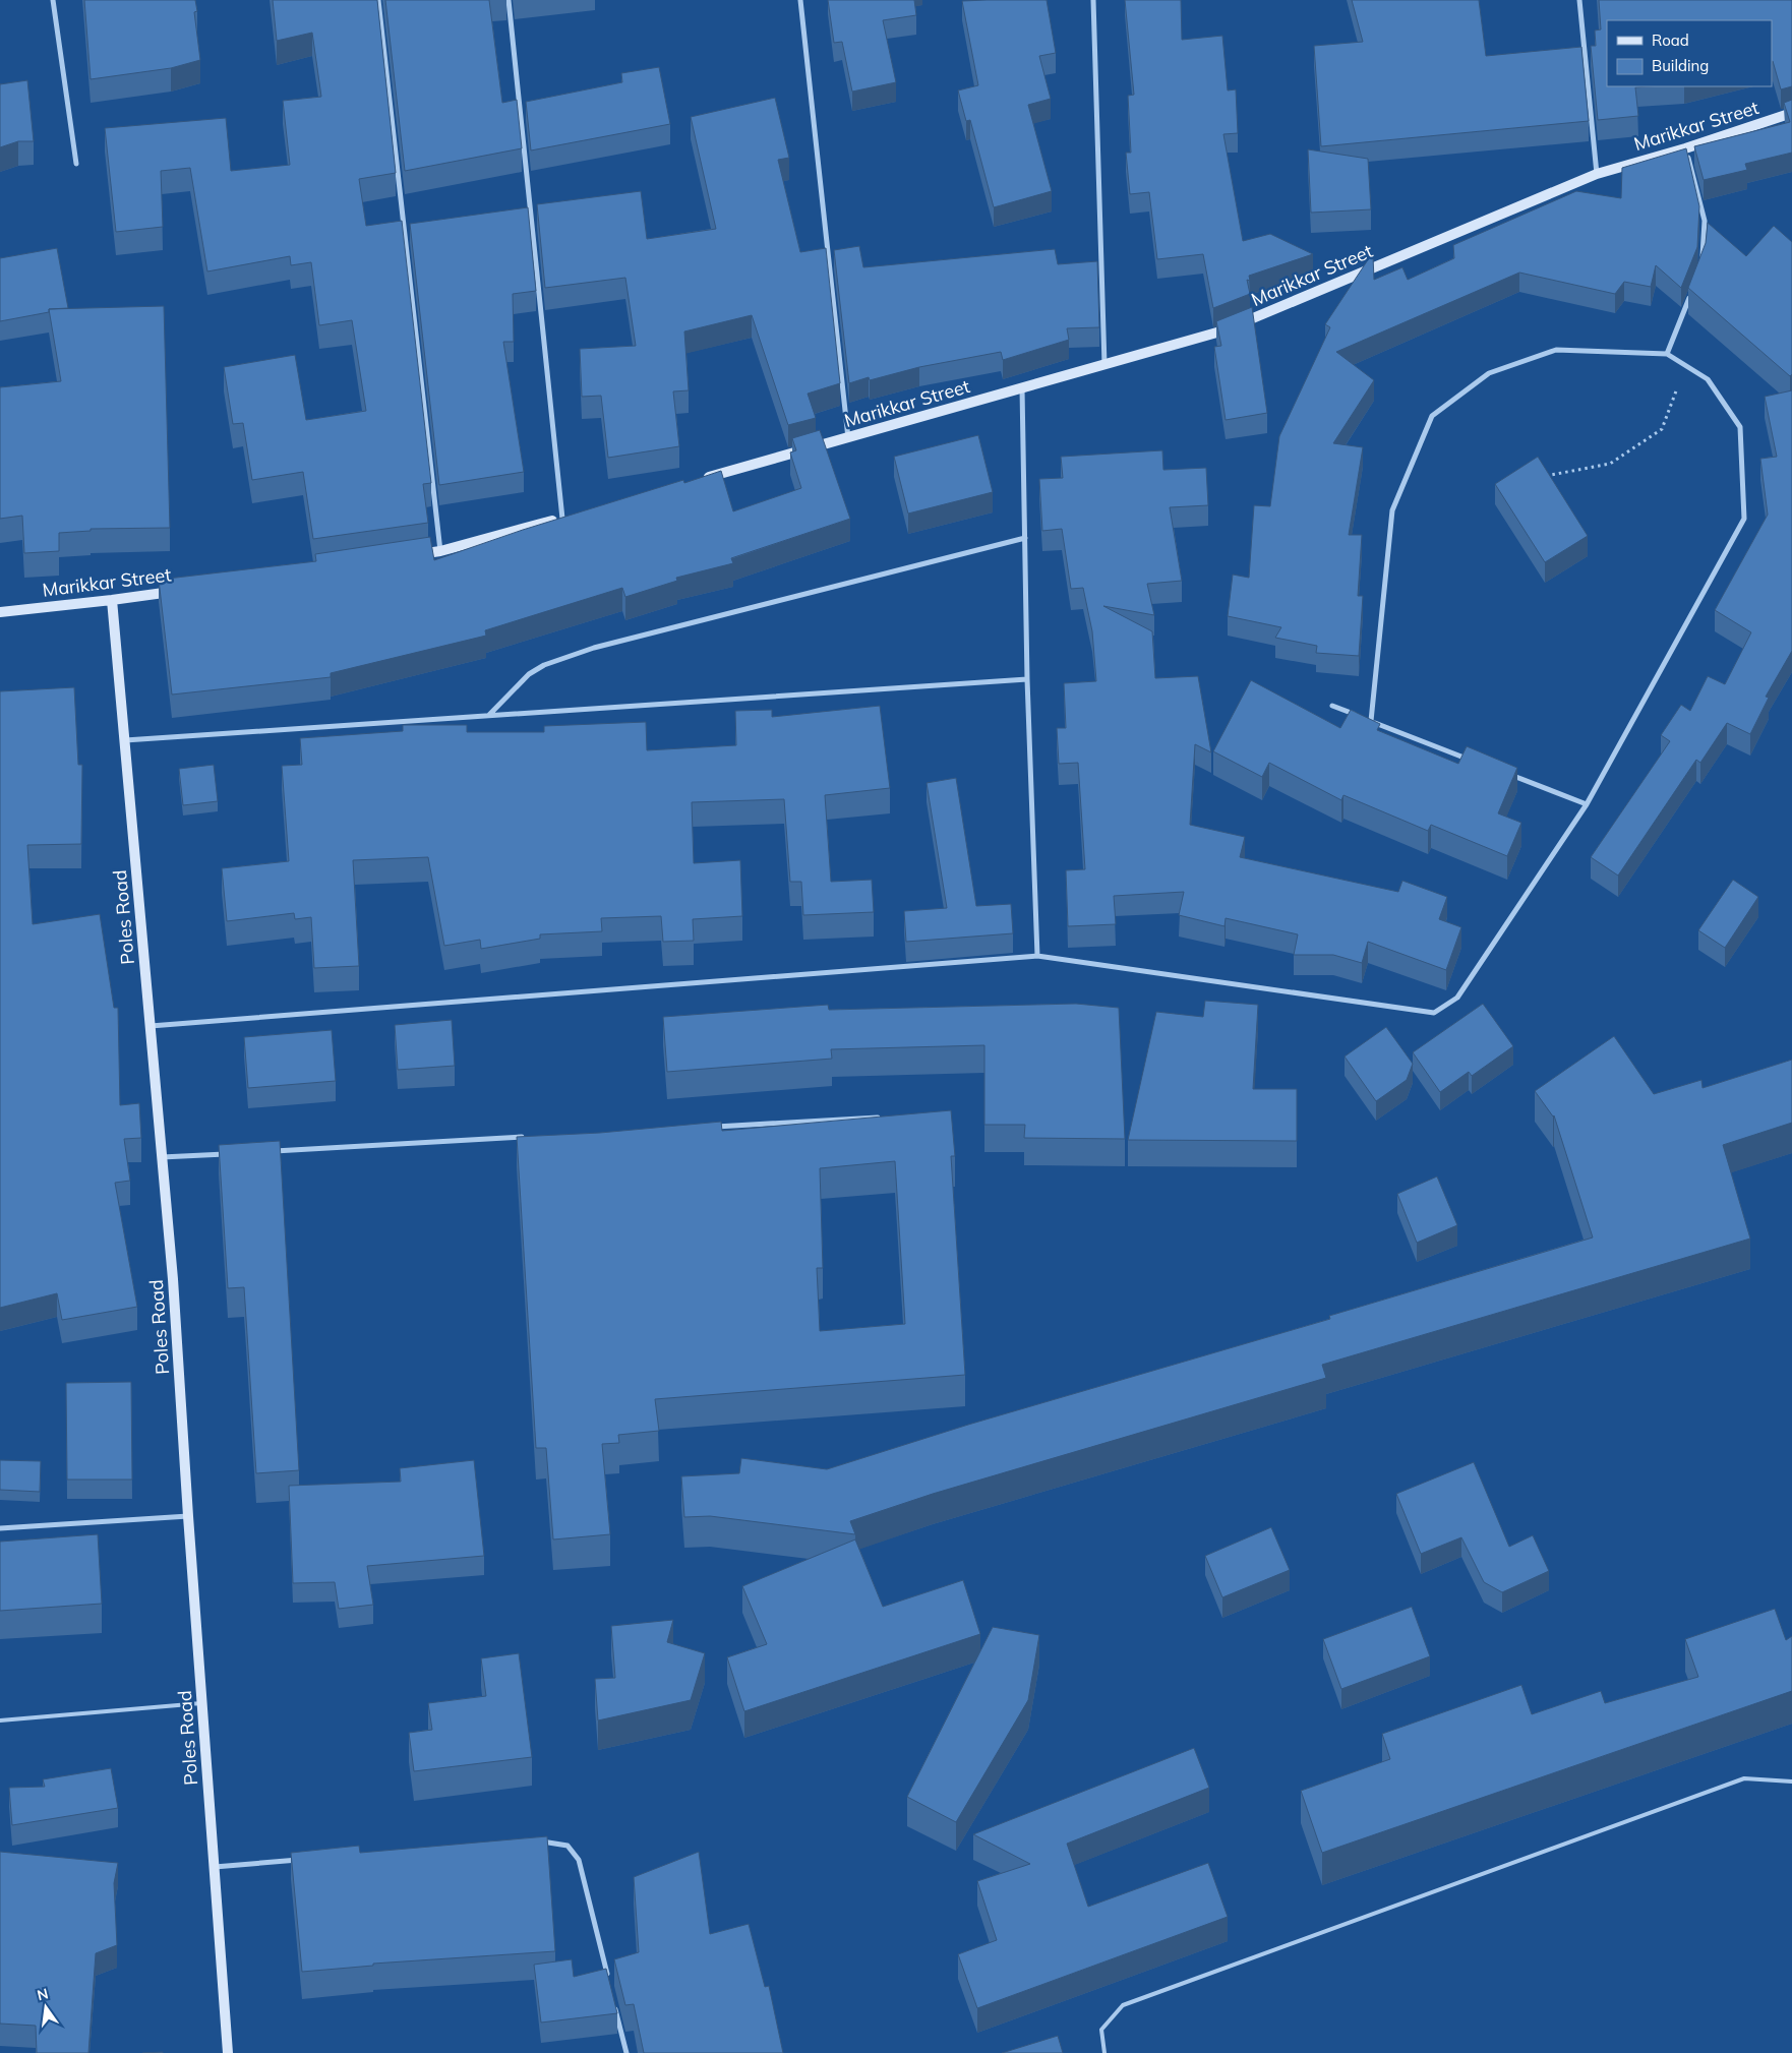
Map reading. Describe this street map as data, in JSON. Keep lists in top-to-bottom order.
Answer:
{
  "streets": {
    "street": ["Marikkar Street", "Poles Road"]
  },
  "crossings": [
    ["Marikkar Street", "Poles Road"]
  ],
  "legend": ["Road", "Building"],
  "north": "top"
}
